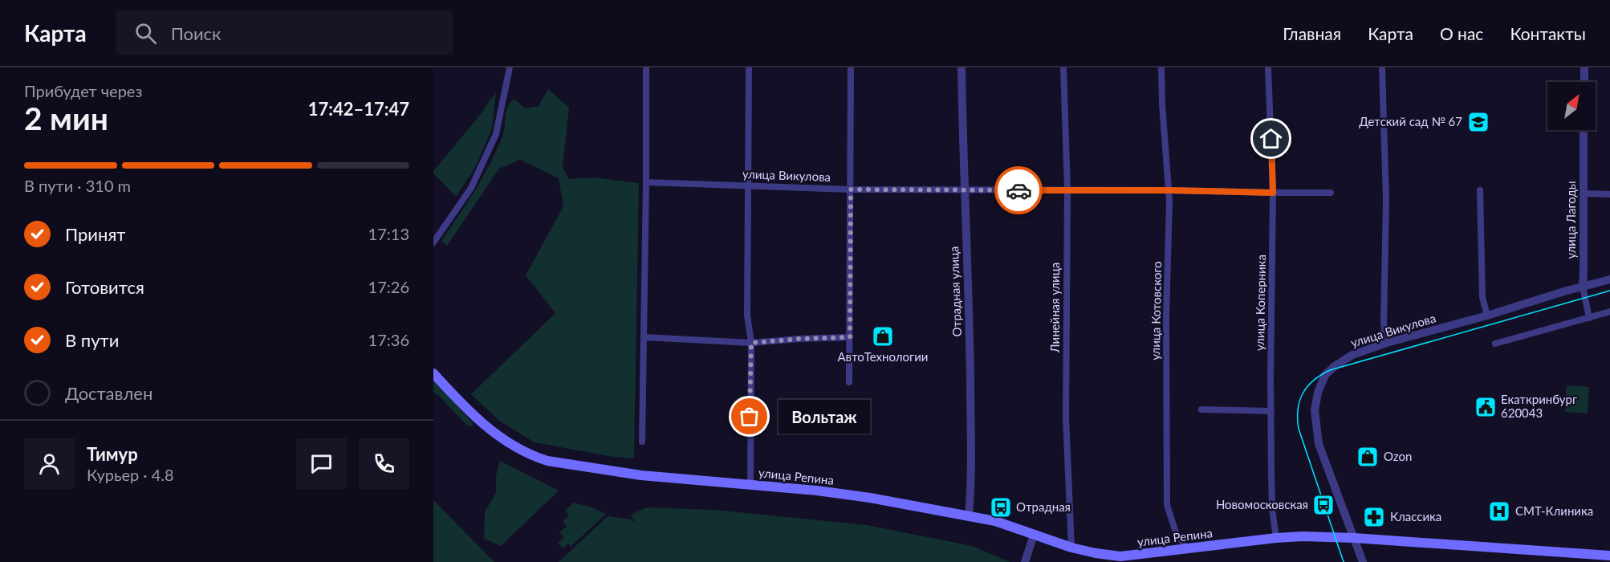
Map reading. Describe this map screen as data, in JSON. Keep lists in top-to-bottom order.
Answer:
{
  "streets": {
    "main road": ["улица Репина"],
    "street": [
      "улица Викулова",
      "улица Лагоды",
      "Отрадная улица",
      "улица Коперника",
      "Линейная улица",
      "улица Котовского"
    ]
  },
  "crossings": [
    ["улица Викулова", "улица Лагоды"],
    ["улица Викулова", "Отрадная улица"],
    ["улица Викулова", "улица Коперника"],
    ["улица Викулова", "Линейная улица"],
    ["улица Викулова", "улица Котовского"],
    ["улица Викулова", "улица Репина"],
    ["Отрадная улица", "улица Репина"],
    ["улица Коперника", "улица Репина"],
    ["Линейная улица", "улица Репина"],
    ["улица Котовского", "улица Репина"]
  ],
  "places": {
    "school or university": ["Детский сад № 67"],
    "shop": ["АвтоТехнологии", "Ozon"],
    "public building": ["Екаткринбург 620043"],
    "other": ["Вольтаж"],
    "bus stop": ["Новомосковская", "Отрадная"],
    "hospital": ["СМТ-Клиника"],
    "pharmacy": ["Классика"]
  },
  "north": "top right",
  "page": {
    "header": "Карта",
    "search": "Поиск",
    "nav": [
      "Главная",
      "Карта",
      "О нас",
      "Контакты"
    ],
    "heading": ["2 мин", "Прибудет через", "17:42–17:47"],
    "panel": ["Тимур", "Курьер · 4.8"],
    "bar": "В пути · 310 m",
    "list": [
      ["Принят", "17:13"],
      ["Готовится", "17:26"],
      ["В пути", "17:36"],
      "Доставлен"
    ],
    "bubble": "Вольтаж"
  }
}
